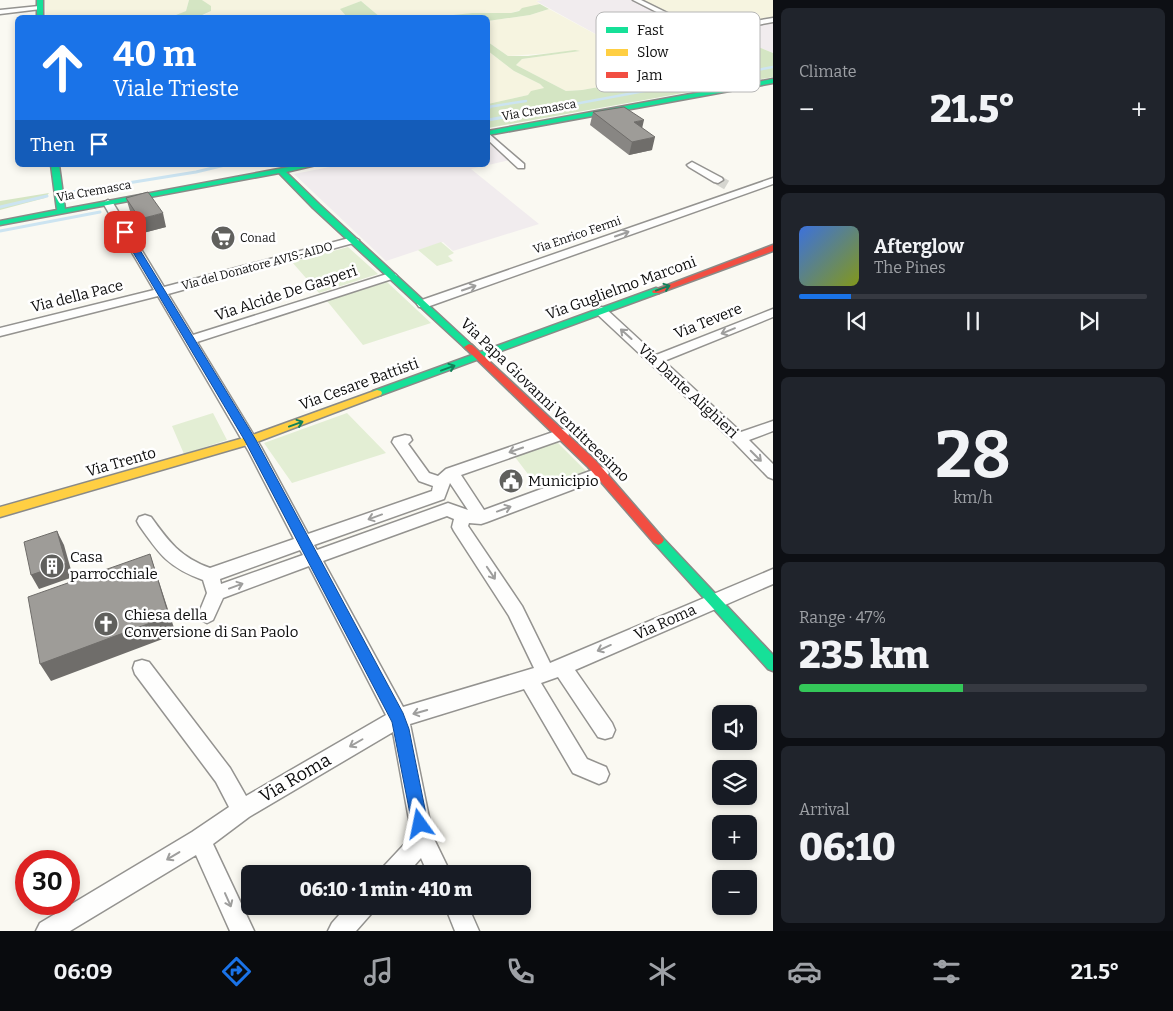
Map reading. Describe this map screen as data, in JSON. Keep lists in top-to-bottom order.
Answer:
{
  "streets": {
    "street": [
      "Via Cremasca",
      "Via Enrico Fermi",
      "Via del Donatore AVIS-AIDO",
      "Via Guglielmo Marconi",
      "Via Alcide De Gasperi",
      "Via della Pace",
      "Via Tevere",
      "Via Cesare Battisti",
      "Via Dante Alighieri",
      "Via Papa Giovanni Ventitreesimo",
      "Via Trento",
      "Via Roma"
    ]
  },
  "crossings": [
    ["Via Cremasca", "Via Papa Giovanni Ventitreesimo"],
    ["Via Enrico Fermi", "Via Papa Giovanni Ventitreesimo"],
    ["Via del Donatore AVIS-AIDO", "Via della Pace"],
    ["Via del Donatore AVIS-AIDO", "Via Papa Giovanni Ventitreesimo"],
    ["Via Guglielmo Marconi", "Via Cesare Battisti"],
    ["Via Guglielmo Marconi", "Via Dante Alighieri"],
    ["Via Guglielmo Marconi", "Via Papa Giovanni Ventitreesimo"],
    ["Via Alcide De Gasperi", "Via Papa Giovanni Ventitreesimo"],
    ["Via Tevere", "Via Dante Alighieri"],
    ["Via Cesare Battisti", "Via Papa Giovanni Ventitreesimo"],
    ["Via Cesare Battisti", "Via Trento"],
    ["Via Papa Giovanni Ventitreesimo", "Via Roma"]
  ],
  "one_way": [
    "Via Enrico Fermi",
    "Via Guglielmo Marconi",
    "Via Tevere",
    "Via Cesare Battisti",
    "Via Roma"
  ],
  "places": {
    "supermarket": ["Conad"],
    "public building": ["Municipio"],
    "building": ["Casa parrocchiale"],
    "church": ["Chiesa della Conversione di San Paolo"]
  },
  "legend": ["Fast", "Slow", "Jam"],
  "page": {
    "tile": [
      "Climate",
      ["28", "km/h"],
      ["Range · 47%", "235 km"],
      ["Arrival", "06:10"]
    ],
    "turn": ["40 m", "Viale Trieste"],
    "heat": ["−", "21.5°", "+"],
    "then": "Then",
    "song": ["Afterglow", "The Pines"],
    "map_buttons": ["+", "−"],
    "limit": "30",
    "trip": "06:10 · 1 min · 410 m",
    "tabs": ["06:09", "21.5°"]
  }
}
